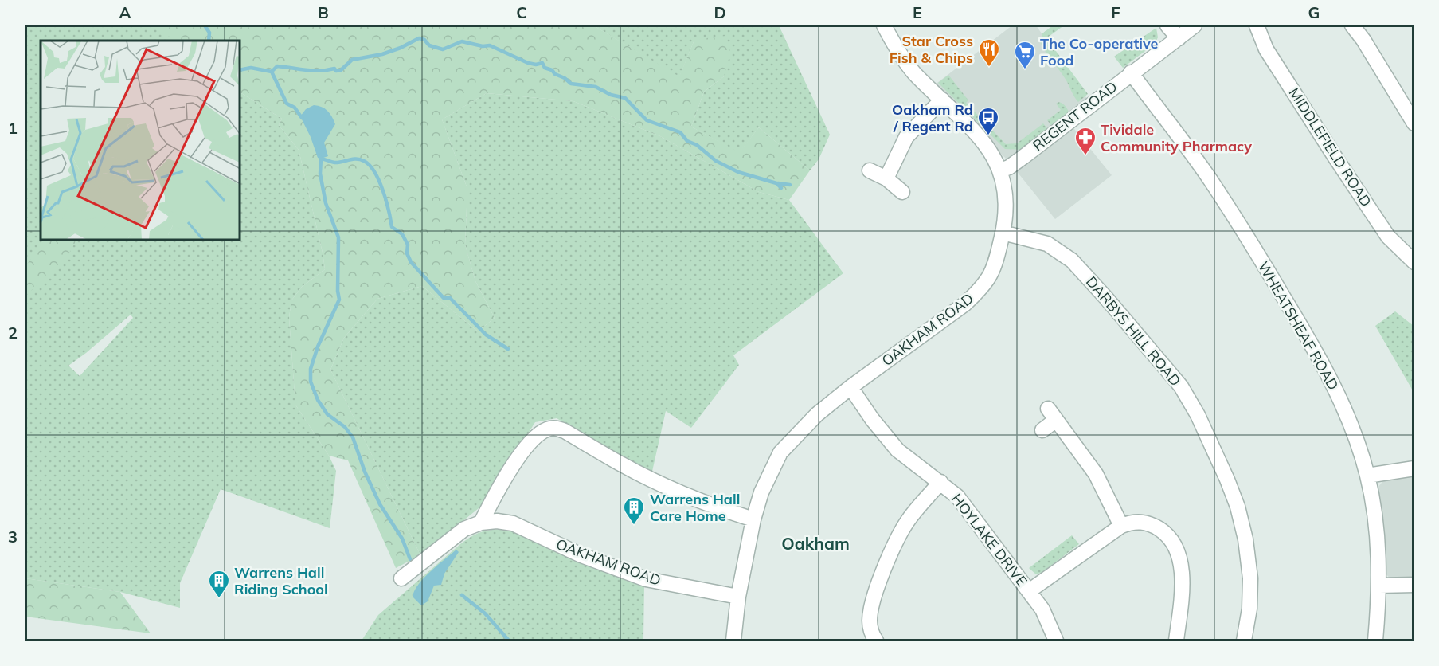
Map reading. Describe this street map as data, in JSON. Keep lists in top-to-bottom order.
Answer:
{
  "streets": {
    "street": [
      "REGENT ROAD",
      "MIDDLEFIELD ROAD",
      "WHEATSHEAF ROAD",
      "OAKHAM ROAD",
      "DARBYS HILL ROAD",
      "HOYLAKE DRIVE"
    ]
  },
  "crossings": [
    ["REGENT ROAD", "WHEATSHEAF ROAD"],
    ["REGENT ROAD", "OAKHAM ROAD"],
    ["OAKHAM ROAD", "DARBYS HILL ROAD"],
    ["OAKHAM ROAD", "HOYLAKE DRIVE"]
  ],
  "districts": ["Oakham"],
  "places": {
    "restaurant": ["Star Cross Fish & Chips"],
    "supermarket": ["The Co-operative Food"],
    "bus stop": ["Oakham Rd / Regent Rd"],
    "pharmacy": ["Tividale Community Pharmacy"],
    "building": ["Warrens Hall Care Home", "Warrens Hall Riding School"]
  },
  "grid": {
    "columns": [
      "A",
      "B",
      "C",
      "D",
      "E",
      "F",
      "G"
    ],
    "rows": ["1", "2", "3"]
  }
}
